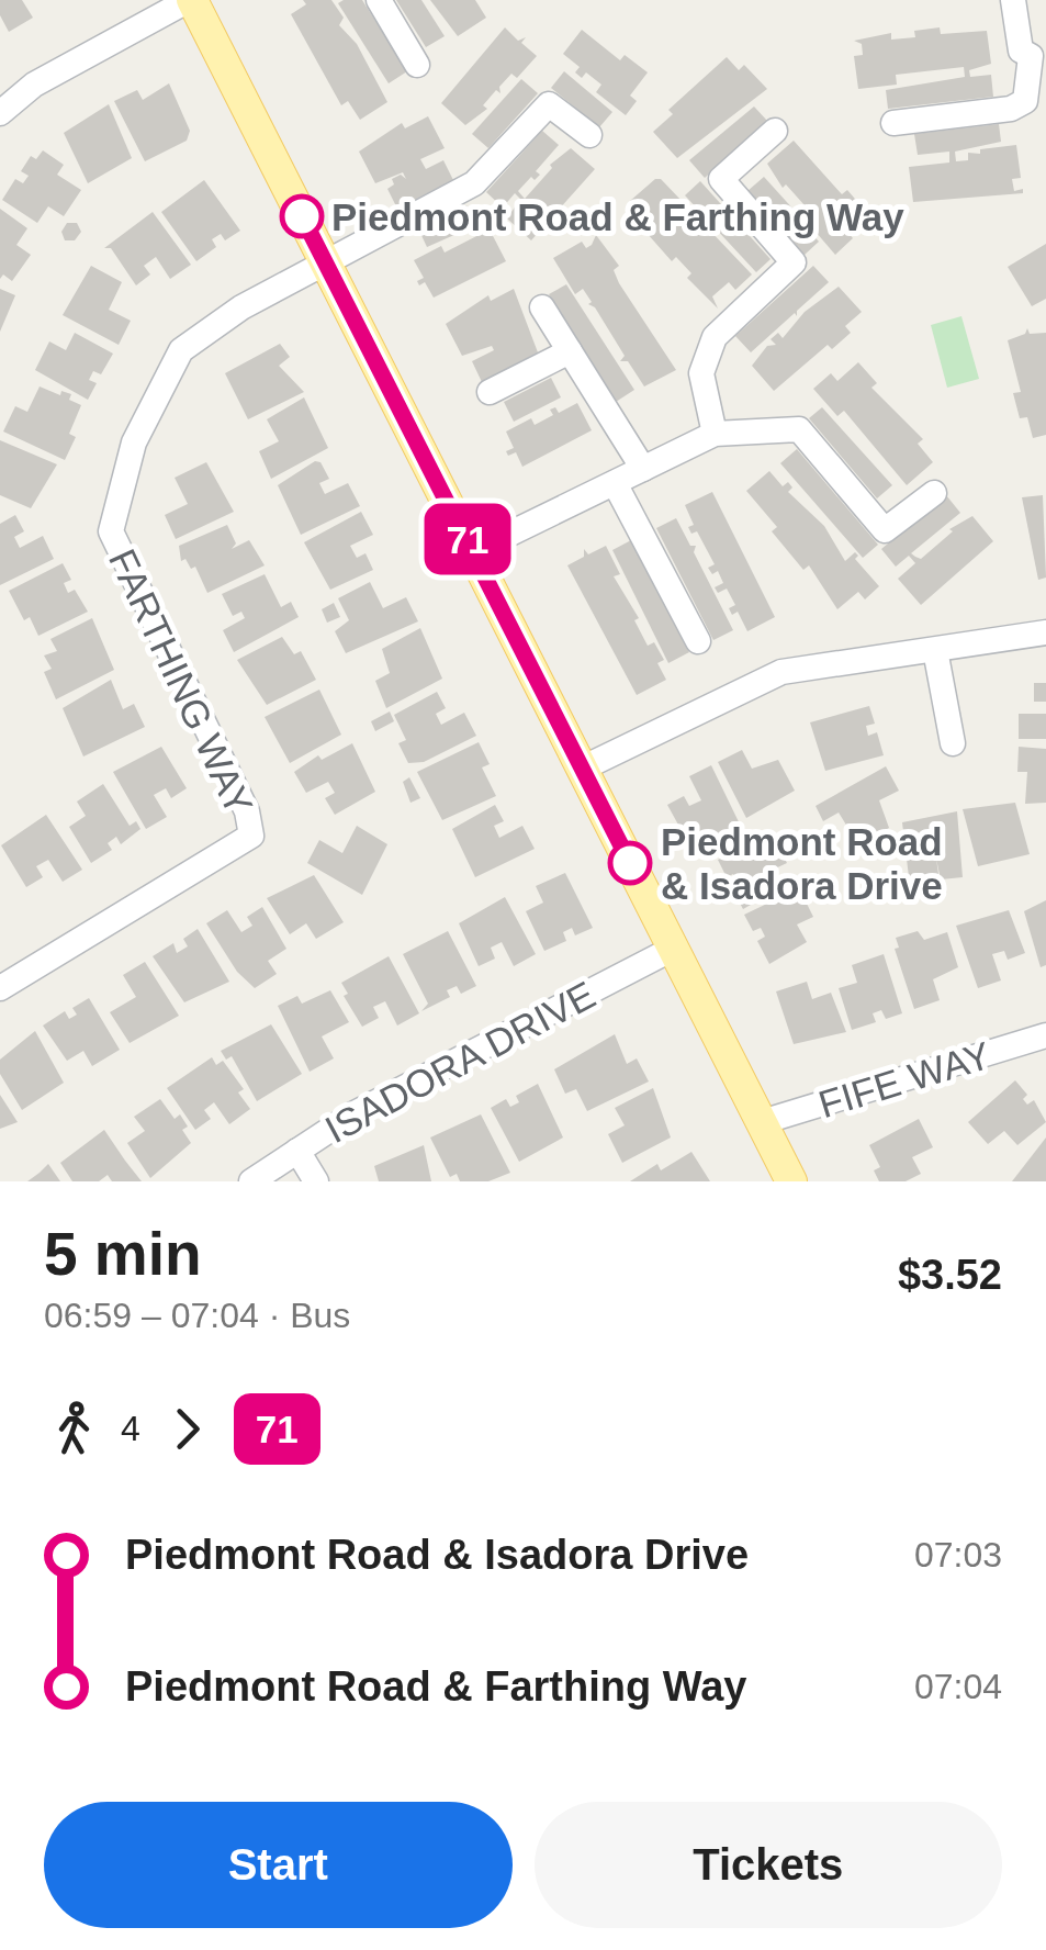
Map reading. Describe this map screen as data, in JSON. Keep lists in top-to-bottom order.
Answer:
{
  "streets": {
    "street": ["FARTHING WAY", "ISADORA DRIVE", "FIFE WAY"]
  },
  "places": ["Piedmont Road & Farthing Way", "Piedmont Road & Isadora Drive"],
  "lines": ["bus line 71"],
  "page": {
    "on_map": "71",
    "heading": ["5 min", "06:59 – 07:04 · Bus", "$3.52"],
    "legs": ["4", "71"],
    "list": [
      {
        "name": "Piedmont Road & Isadora Drive",
        "value": "07:03"
      },
      {
        "name": "Piedmont Road & Farthing Way",
        "value": "07:04"
      }
    ],
    "buttons": ["Start", "Tickets"]
  }
}
